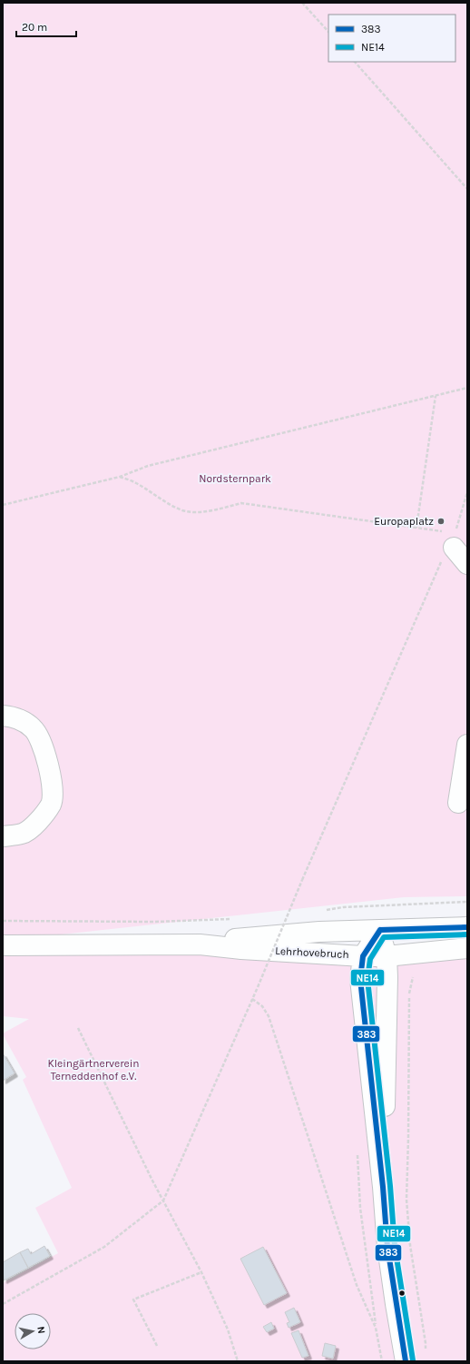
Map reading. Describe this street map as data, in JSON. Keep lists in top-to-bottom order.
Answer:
{
  "streets": {
    "street": ["Lehrhovebruch"]
  },
  "parks": ["Nordsternpark", "Kleingärtnerverein Terneddenhof e.V."],
  "places": ["Europaplatz"],
  "lines": ["transit line 383", "transit line NE14"],
  "legend": ["383", "NE14"],
  "scale_bar": "20 m",
  "north": "right"
}
